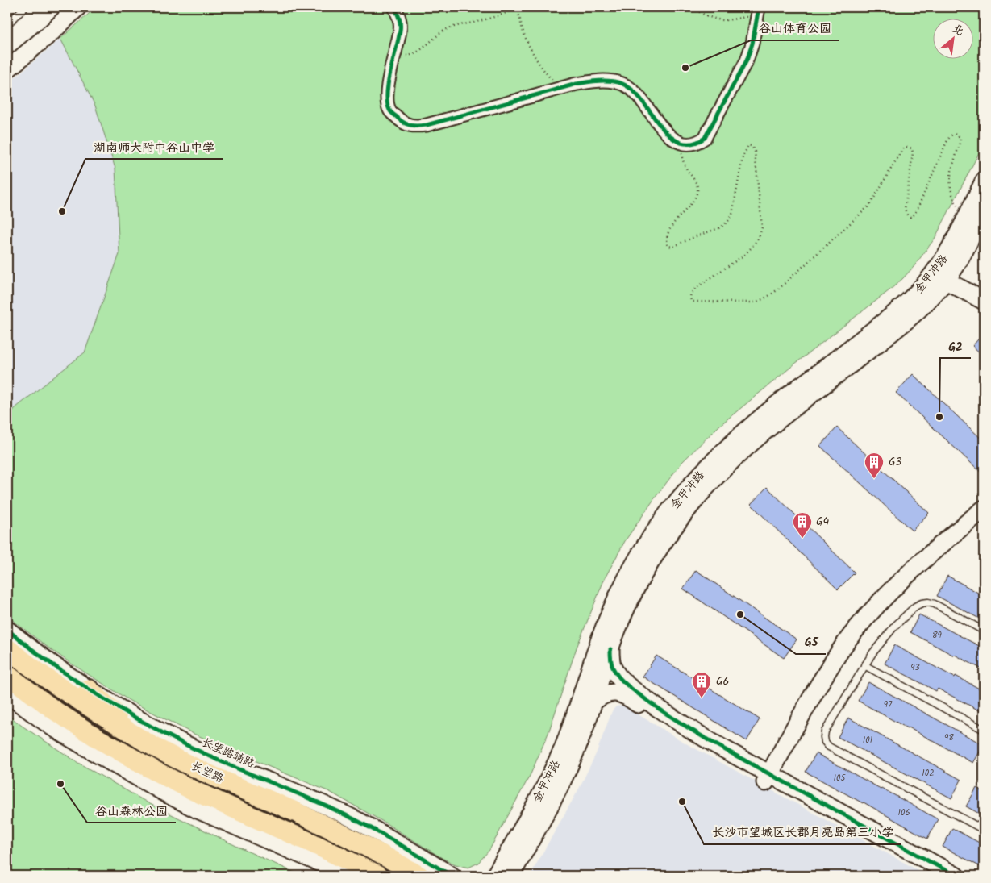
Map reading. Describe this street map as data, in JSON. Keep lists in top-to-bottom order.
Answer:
{
  "streets": {
    "main road": ["长望路"],
    "street": ["金甲冲路", "长望路辅路"]
  },
  "places": {
    "other": [
      "谷山体育公园",
      "湖南师大附中谷山中学",
      "G2",
      "G5",
      "谷山森林公园",
      "长沙市望城区长郡月亮岛第三小学"
    ],
    "building": ["G3", "G4", "G6"]
  },
  "house_numbers": [
    "89",
    "93",
    "97",
    "98",
    "101",
    "102",
    "105",
    "106"
  ],
  "north": "top right"
}
